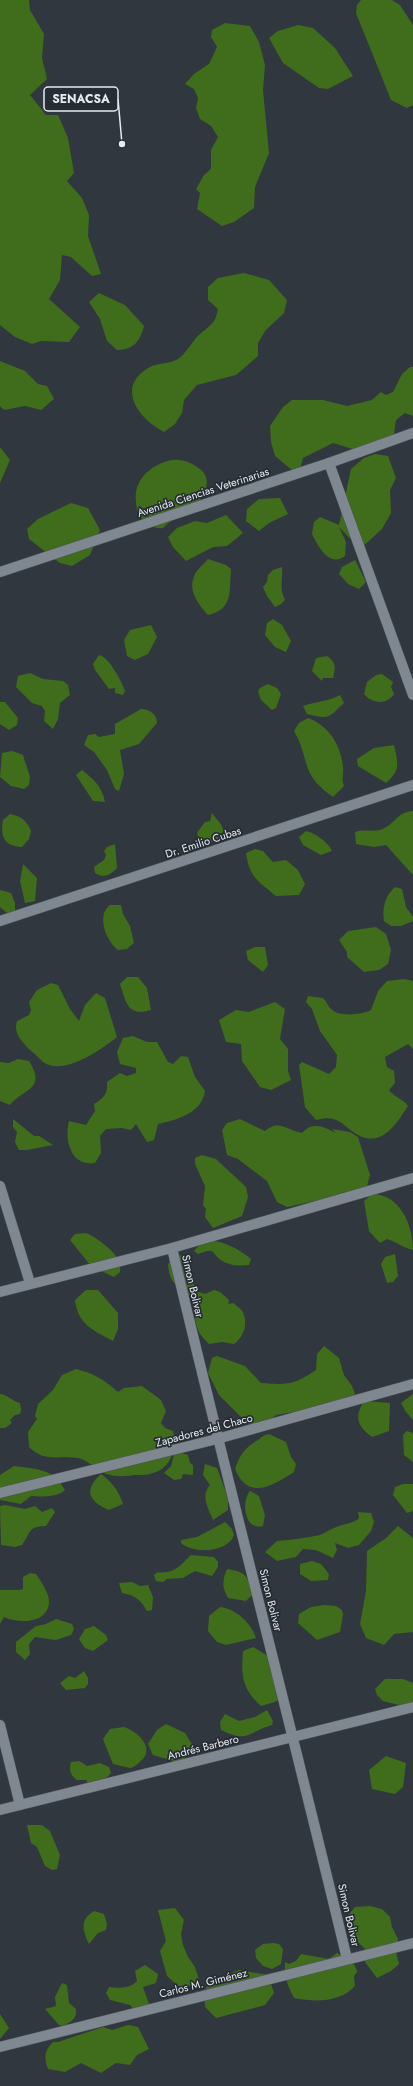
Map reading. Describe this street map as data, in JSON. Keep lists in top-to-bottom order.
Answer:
{
  "streets": {
    "street": [
      "Avenida Ciencias Veterinarias",
      "Dr. Emilio Cubas",
      "Simon Bolivar",
      "Zapadores del Chaco",
      "Andrés Barbero",
      "Carlos M. Giménez"
    ]
  },
  "crossings": [
    ["Simon Bolivar", "Zapadores del Chaco"],
    ["Simon Bolivar", "Andrés Barbero"],
    ["Simon Bolivar", "Carlos M. Giménez"]
  ],
  "places": ["SENACSA"]
}
